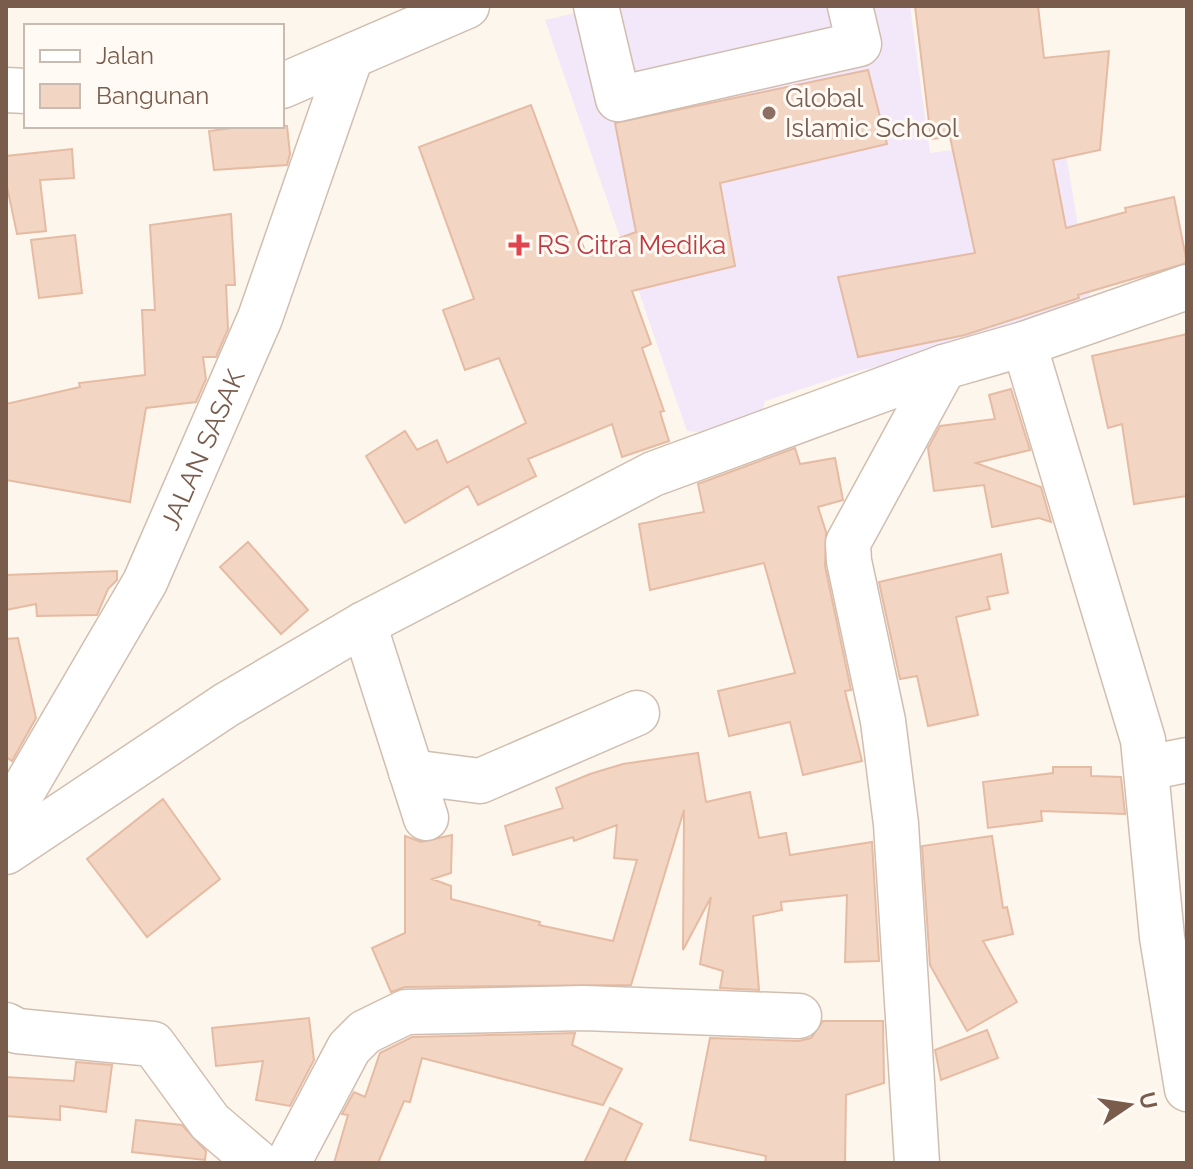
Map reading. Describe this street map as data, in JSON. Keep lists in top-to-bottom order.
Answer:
{
  "streets": {
    "street": ["JALAN SASAK"]
  },
  "places": {
    "other": ["Global Islamic School"],
    "health": ["RS Citra Medika"]
  },
  "legend": ["Jalan", "Bangunan"],
  "north": "right"
}
